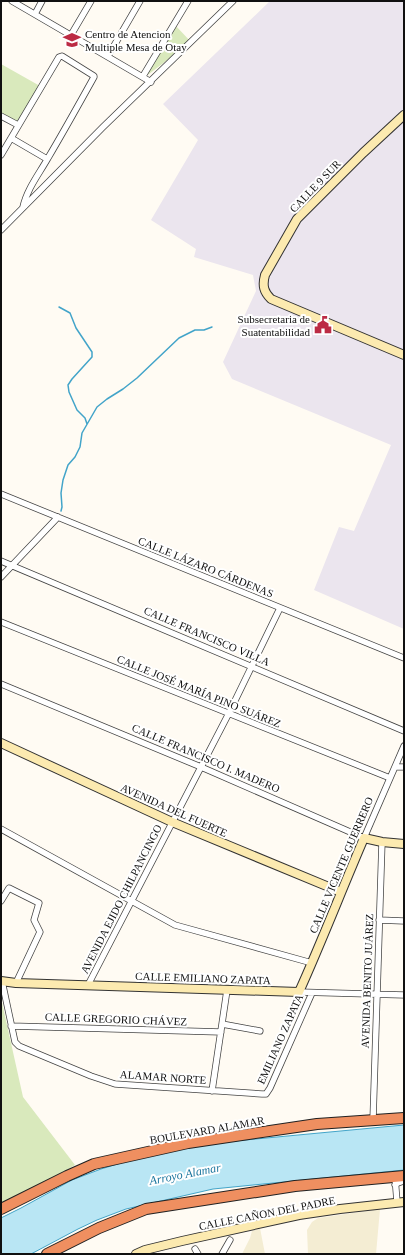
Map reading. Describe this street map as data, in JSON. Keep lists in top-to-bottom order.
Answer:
{
  "streets": {
    "highway": ["BOULEVARD ALAMAR"],
    "street": [
      "CALLE 9 SUR",
      "CALLE LÁZARO CÁRDENAS",
      "CALLE FRANCISCO VILLA",
      "CALLE JOSÉ MARÍA PINO SUÁREZ",
      "CALLE FRANCISCO I. MADERO",
      "AVENIDA DEL FUERTE",
      "CALLE VICENTE GUERRERO",
      "AVENIDA EJIDO CHILPANCINGO",
      "CALLE EMILIANO ZAPATA",
      "AVENIDA BENITO JUÁREZ",
      "CALLE GREGORIO CHÁVEZ",
      "EMILIANO ZAPATA",
      "ALAMAR NORTE",
      "CALLE CAÑON DEL PADRE"
    ]
  },
  "crossings": [
    ["CALLE LÁZARO CÁRDENAS", "AVENIDA EJIDO CHILPANCINGO"],
    ["CALLE FRANCISCO VILLA", "AVENIDA EJIDO CHILPANCINGO"],
    ["CALLE JOSÉ MARÍA PINO SUÁREZ", "CALLE VICENTE GUERRERO"],
    ["CALLE JOSÉ MARÍA PINO SUÁREZ", "AVENIDA EJIDO CHILPANCINGO"],
    ["CALLE FRANCISCO I. MADERO", "CALLE VICENTE GUERRERO"],
    ["CALLE FRANCISCO I. MADERO", "AVENIDA EJIDO CHILPANCINGO"],
    ["CALLE FRANCISCO I. MADERO", "AVENIDA BENITO JUÁREZ"],
    ["AVENIDA DEL FUERTE", "CALLE VICENTE GUERRERO"],
    ["AVENIDA DEL FUERTE", "AVENIDA EJIDO CHILPANCINGO"],
    ["CALLE VICENTE GUERRERO", "CALLE EMILIANO ZAPATA"],
    ["AVENIDA EJIDO CHILPANCINGO", "CALLE EMILIANO ZAPATA"],
    ["CALLE EMILIANO ZAPATA", "AVENIDA BENITO JUÁREZ"],
    ["CALLE EMILIANO ZAPATA", "EMILIANO ZAPATA"],
    ["AVENIDA BENITO JUÁREZ", "BOULEVARD ALAMAR"],
    ["CALLE GREGORIO CHÁVEZ", "ALAMAR NORTE"],
    ["EMILIANO ZAPATA", "ALAMAR NORTE"]
  ],
  "water": ["Arroyo Alamar"],
  "places": {
    "school or university": ["Centro de Atencion Multiple Mesa de Otay"],
    "public building": ["Subsecretaria de Suatentabilidad"]
  }
}
